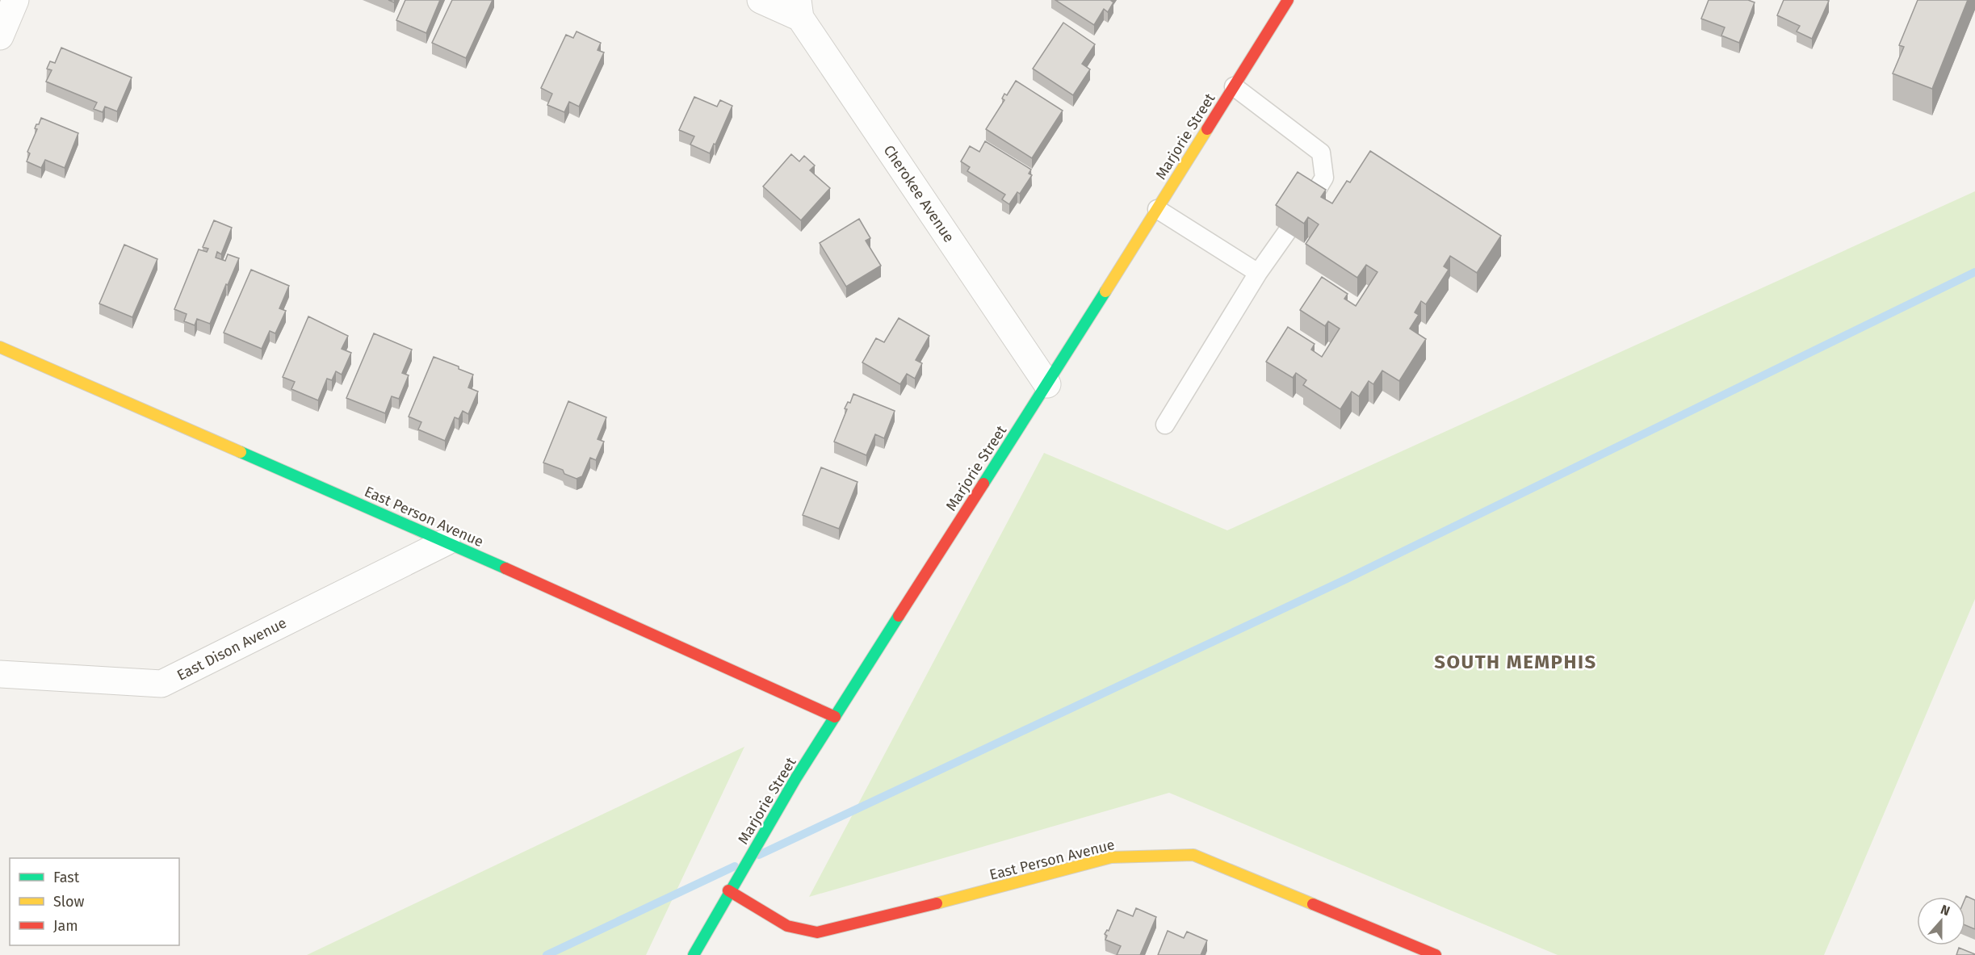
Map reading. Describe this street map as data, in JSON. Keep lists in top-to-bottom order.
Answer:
{
  "streets": {
    "street": [
      "Marjorie Street",
      "Cherokee Avenue",
      "East Person Avenue",
      "East Dison Avenue"
    ]
  },
  "crossings": [
    ["Marjorie Street", "Cherokee Avenue"],
    ["Marjorie Street", "East Person Avenue"],
    ["East Person Avenue", "East Dison Avenue"]
  ],
  "districts": ["SOUTH MEMPHIS"],
  "legend": ["Fast", "Slow", "Jam"],
  "north": "top"
}
